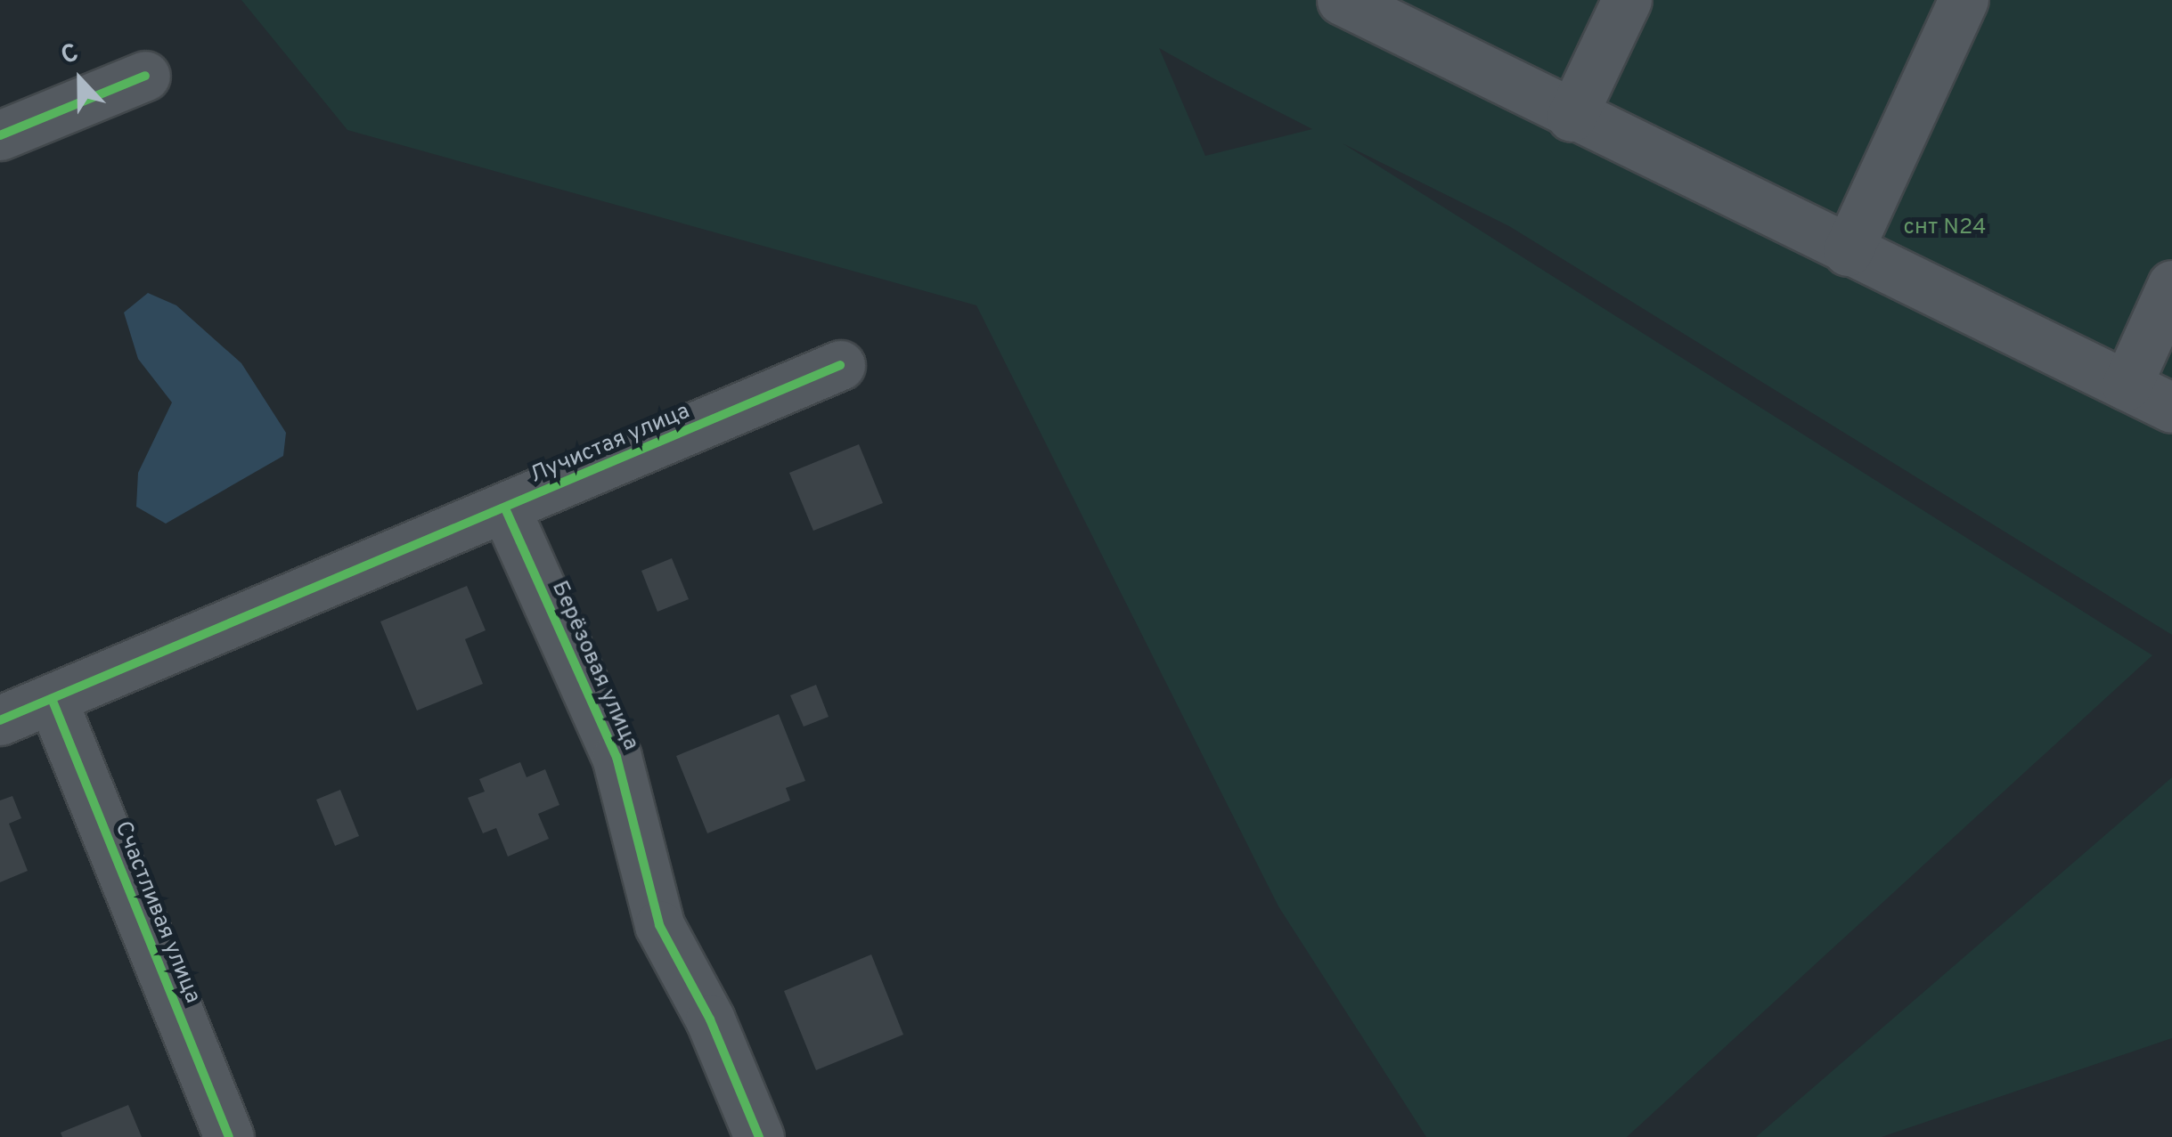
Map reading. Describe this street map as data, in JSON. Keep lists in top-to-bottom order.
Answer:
{
  "streets": {
    "street": ["Лучистая улица", "Берёзовая улица", "Счастливая улица"]
  },
  "crossings": [
    ["Лучистая улица", "Берёзовая улица"],
    ["Лучистая улица", "Счастливая улица"]
  ],
  "parks": ["снт N24"],
  "north": "top"
}
